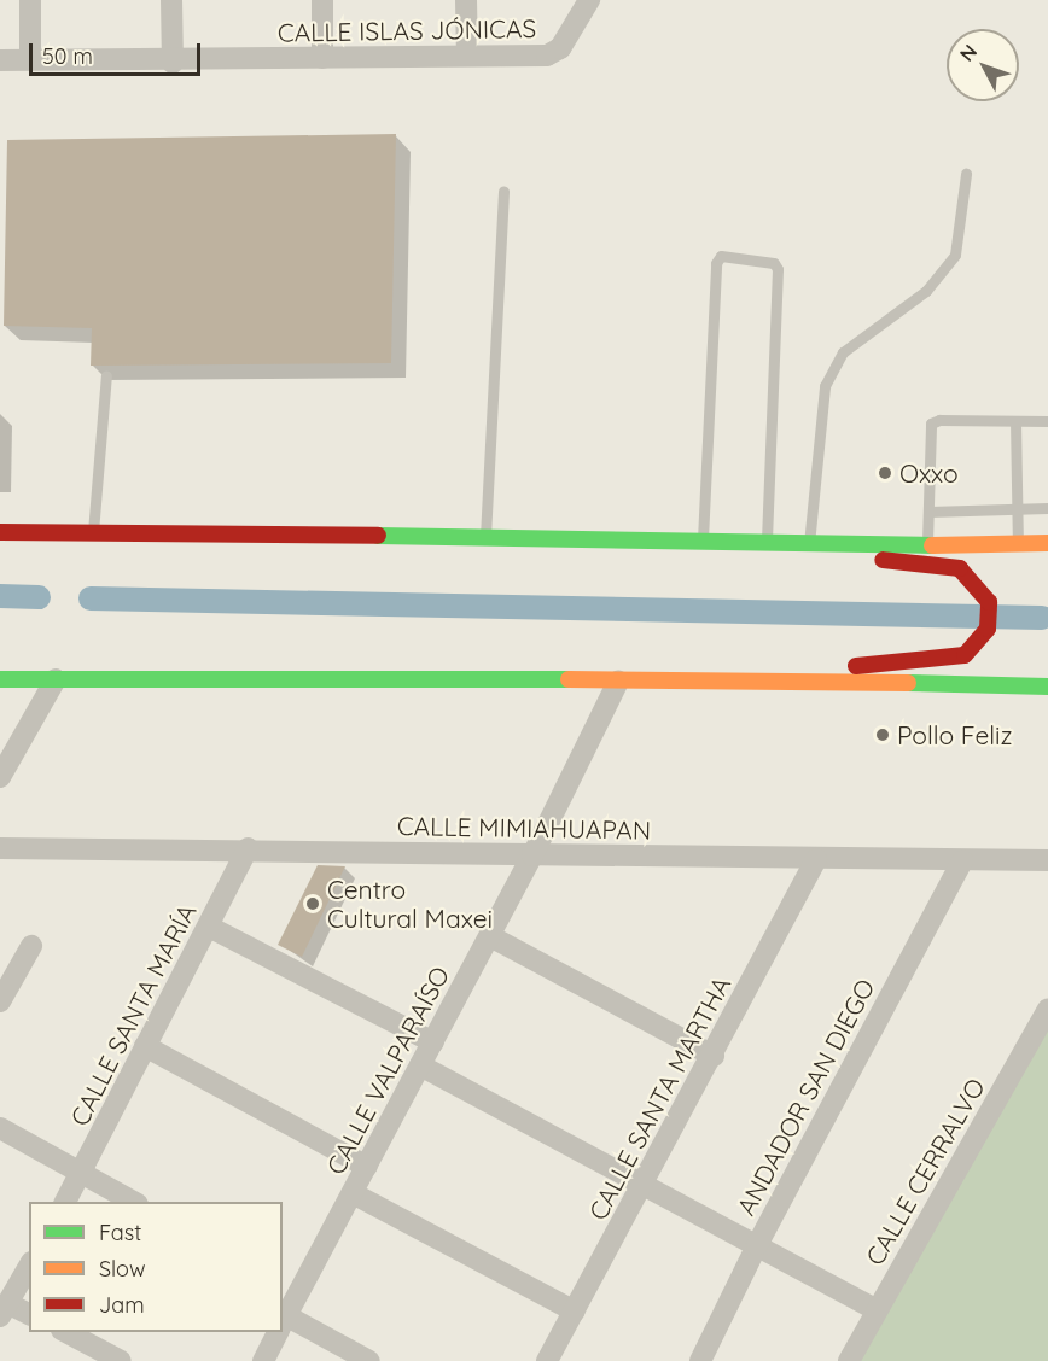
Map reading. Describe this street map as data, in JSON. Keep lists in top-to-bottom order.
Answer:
{
  "streets": {
    "street": [
      "CALLE ISLAS JÓNICAS",
      "CALLE MIMIAHUAPAN",
      "CALLE SANTA MARÍA",
      "CALLE VALPARAÍSO",
      "ANDADOR SAN DIEGO",
      "CALLE SANTA MARTHA",
      "CALLE CERRALVO"
    ]
  },
  "crossings": [
    ["CALLE MIMIAHUAPAN", "CALLE SANTA MARÍA"],
    ["CALLE MIMIAHUAPAN", "CALLE VALPARAÍSO"],
    ["CALLE MIMIAHUAPAN", "ANDADOR SAN DIEGO"],
    ["CALLE MIMIAHUAPAN", "CALLE SANTA MARTHA"]
  ],
  "places": ["Oxxo", "Pollo Feliz", "Centro Cultural Maxei"],
  "legend": ["Fast", "Slow", "Jam"],
  "scale_bar": "50 m",
  "north": "top left"
}
